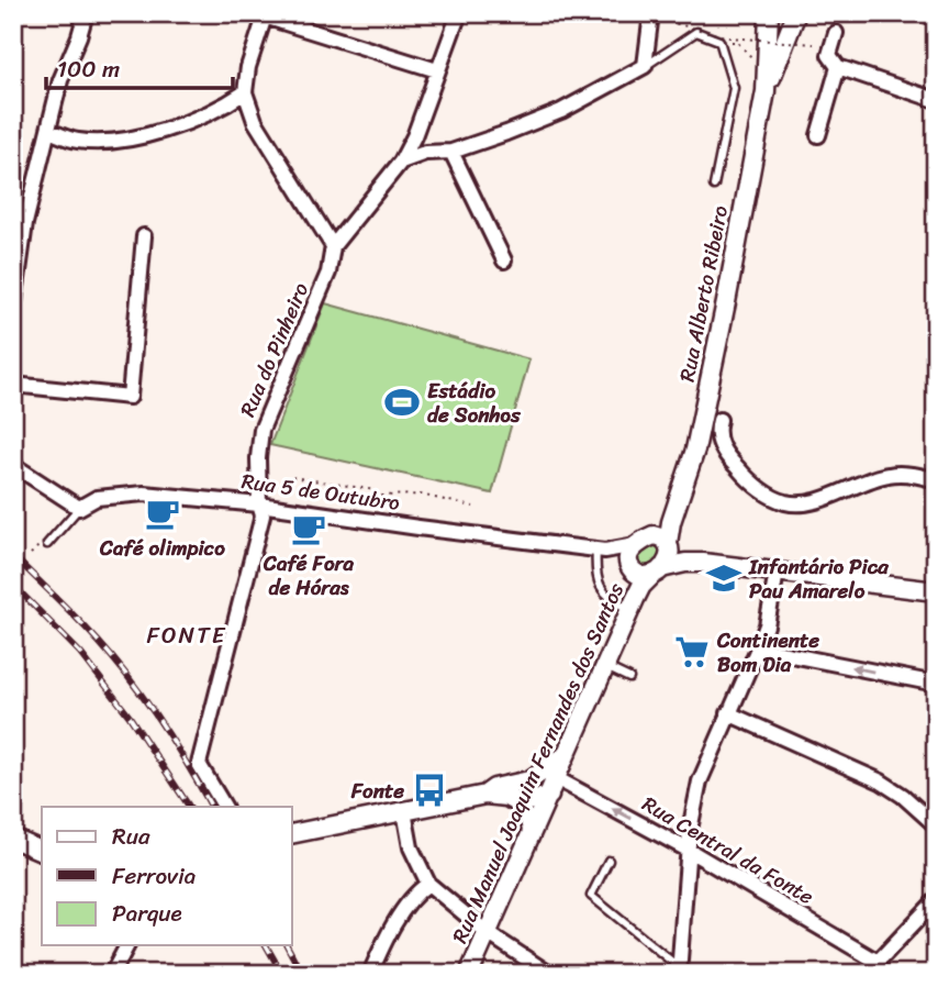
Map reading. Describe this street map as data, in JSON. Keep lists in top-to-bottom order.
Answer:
{
  "streets": {
    "main road": ["Rua Alberto Ribeiro", "Rua Manuel Joaquim Fernandes dos Santos"],
    "street": ["Rua do Pinheiro", "Rua 5 de Outubro", "Rua Central da Fonte"]
  },
  "crossings": [
    ["Rua Alberto Ribeiro", "Rua 5 de Outubro"],
    ["Rua Alberto Ribeiro", "Rua Manuel Joaquim Fernandes dos Santos"],
    ["Rua do Pinheiro", "Rua 5 de Outubro"],
    ["Rua 5 de Outubro", "Rua Manuel Joaquim Fernandes dos Santos"],
    ["Rua Manuel Joaquim Fernandes dos Santos", "Rua Central da Fonte"]
  ],
  "one_way": ["Rua Central da Fonte"],
  "districts": ["FONTE"],
  "places": {
    "sports": ["Estádio de Sonhos"],
    "cafe": ["Café olimpico", "Café Fora de Hóras"],
    "school or university": ["Infantário Pica Pau Amarelo"],
    "supermarket": ["Continente Bom Dia"],
    "bus stop": ["Fonte"]
  },
  "legend": ["Rua", "Ferrovia", "Parque"],
  "scale_bar": "100 m"
}
